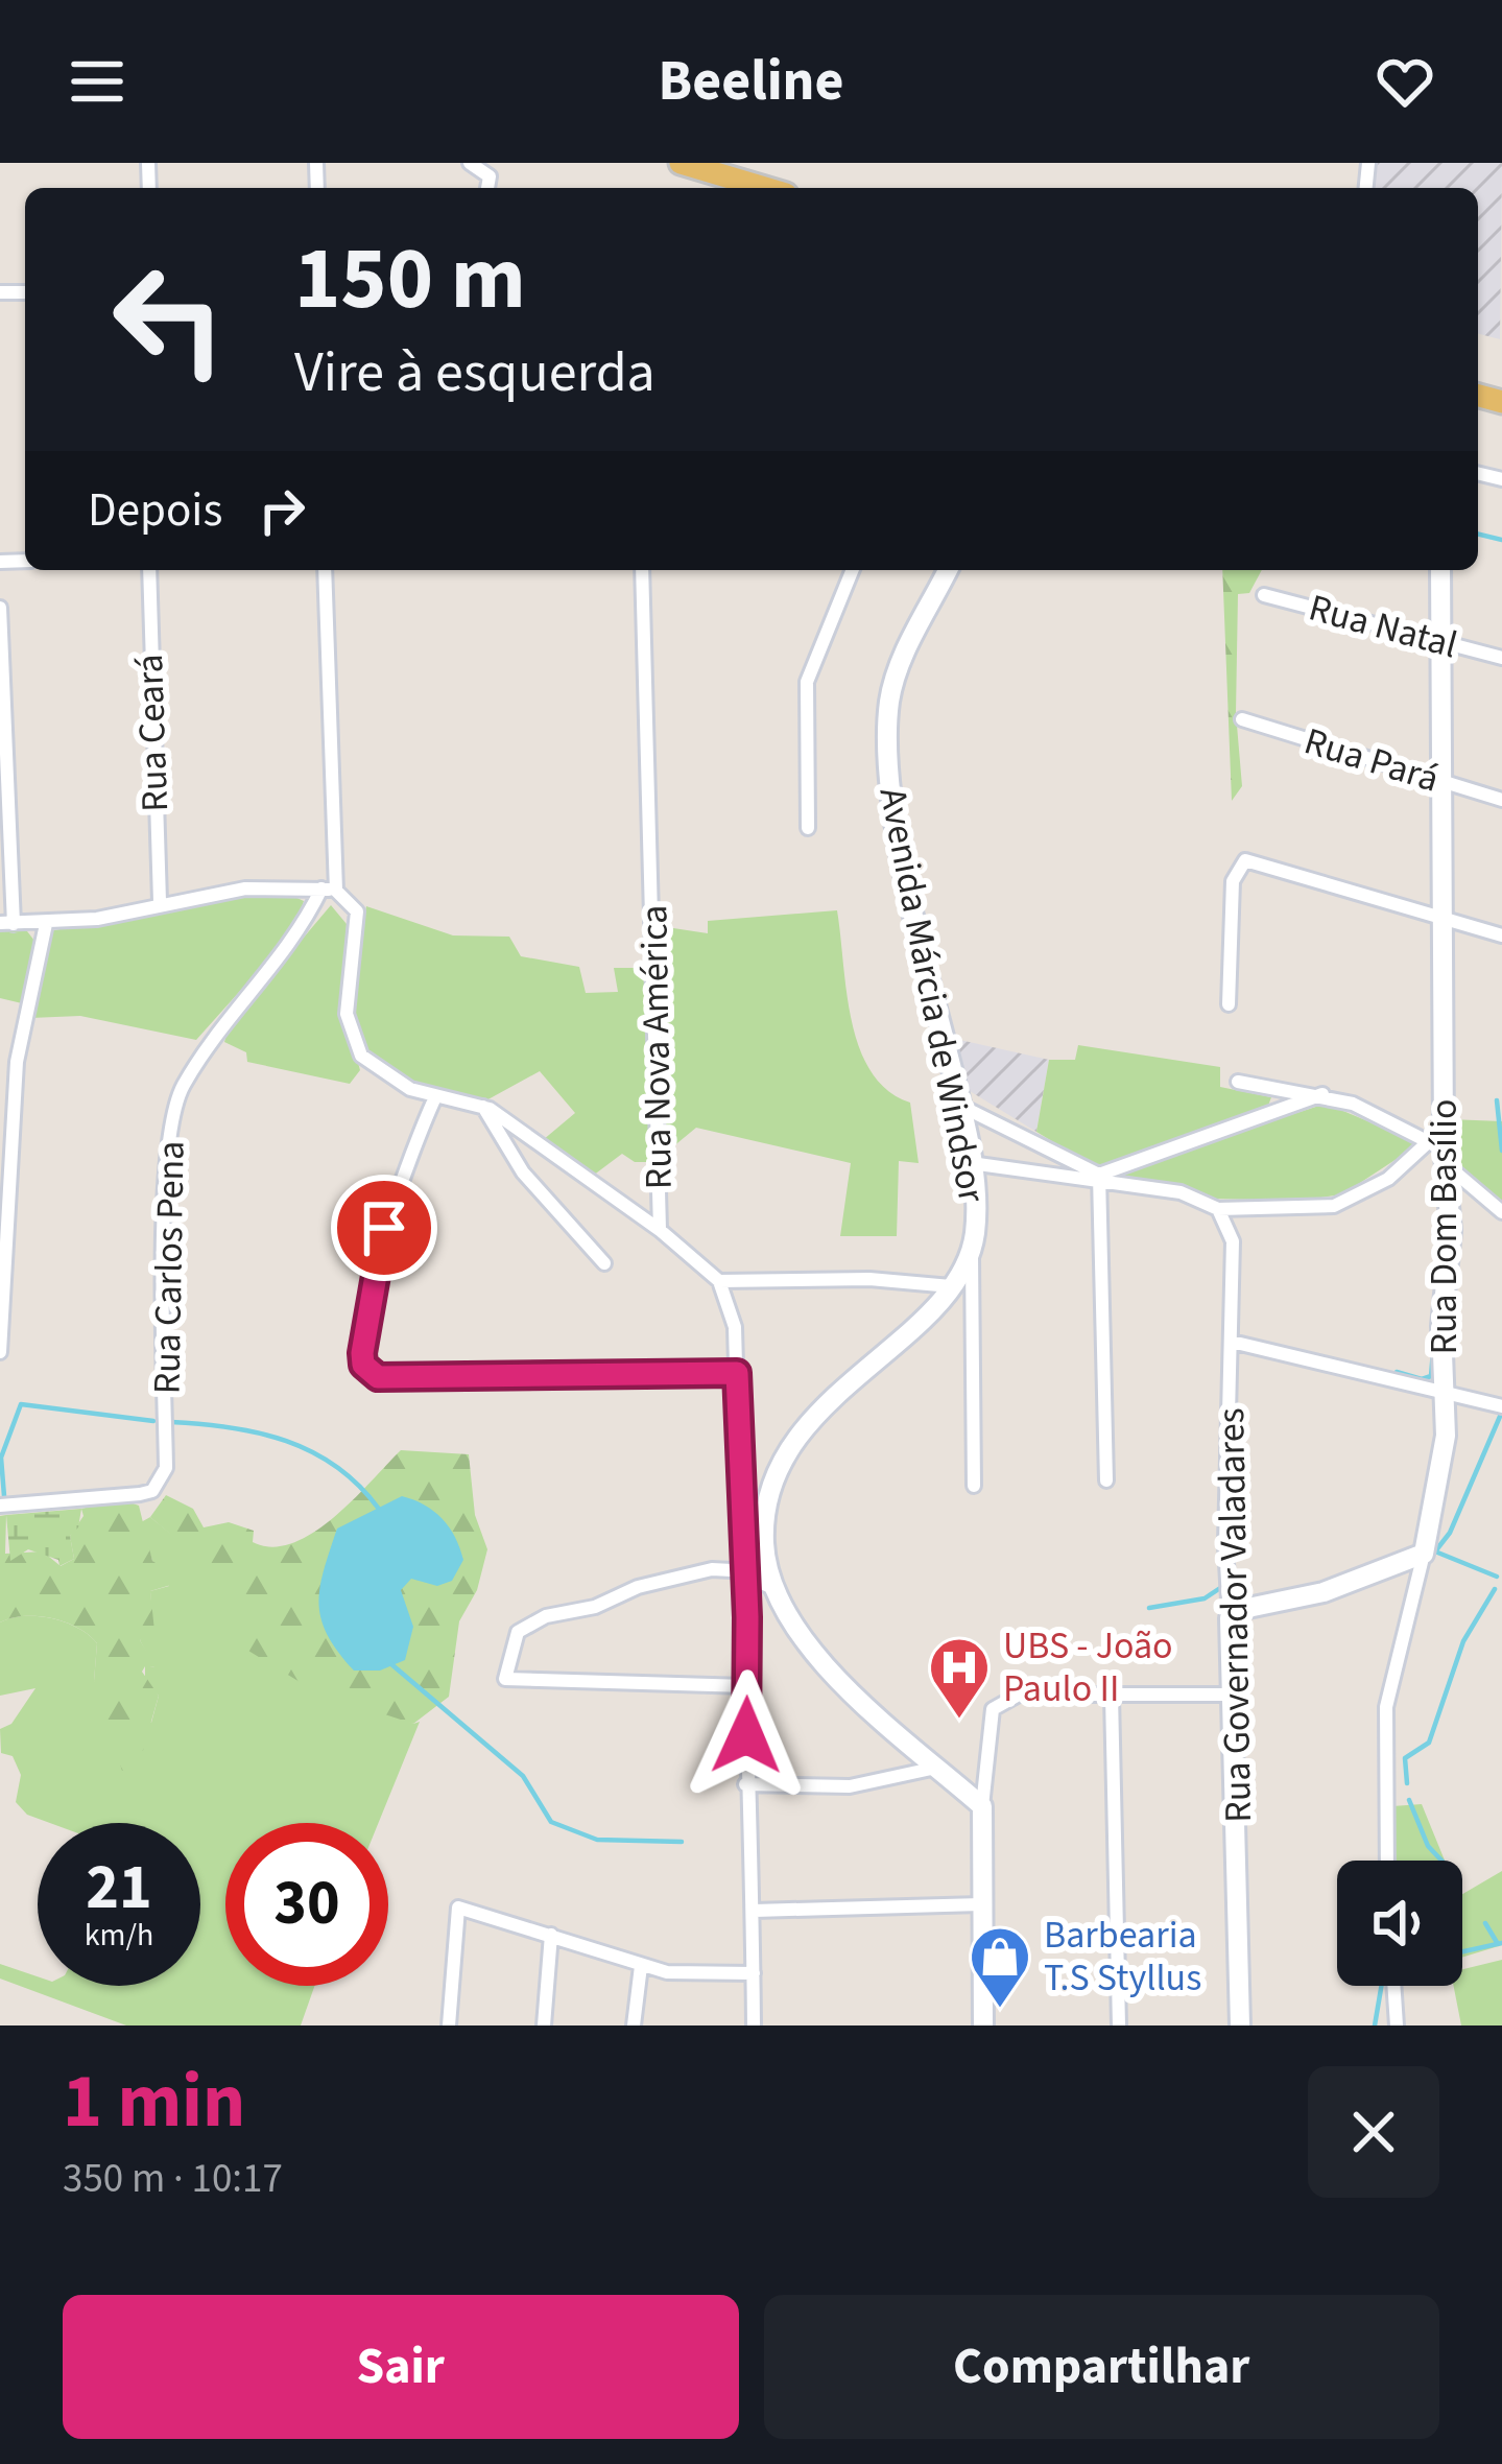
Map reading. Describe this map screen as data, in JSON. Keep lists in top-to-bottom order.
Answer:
{
  "streets": {
    "street": [
      "Rua Natal",
      "Rua Ceará",
      "Rua Pará",
      "Avenida Márcia de Windsor",
      "Rua Nova América",
      "Rua Dom Basílio",
      "Rua Carlos Pena",
      "Rua Governador Valadares"
    ]
  },
  "crossings": [
    ["Rua Natal", "Rua Dom Basílio"],
    ["Rua Pará", "Rua Dom Basílio"]
  ],
  "places": {
    "hospital": ["UBS - João Paulo II"],
    "shop": ["Barbearia T.S Styllus"]
  },
  "page": {
    "header": "Beeline",
    "turn": ["150 m", "Vire à esquerda"],
    "then": "Depois",
    "speed": "21 km/h",
    "limit": "30",
    "heading": ["1 min", "350 m · 10:17"],
    "buttons": ["Sair", "Compartilhar"]
  }
}
